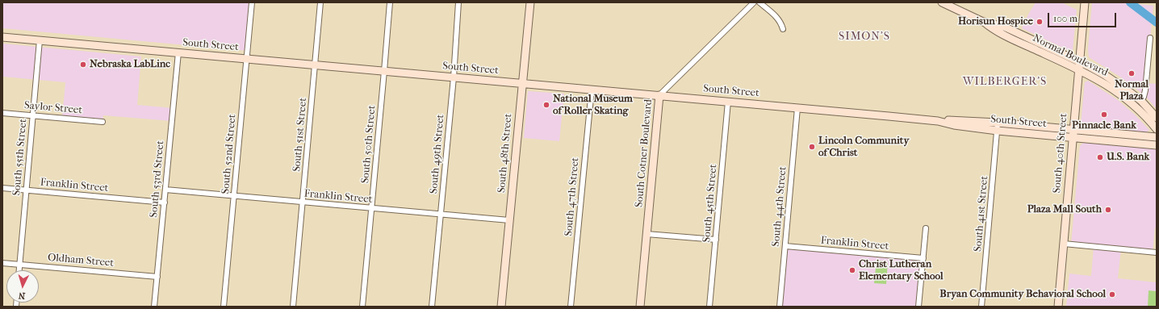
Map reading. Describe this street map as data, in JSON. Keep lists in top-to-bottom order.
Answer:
{
  "streets": {
    "main road": [
      "South Street",
      "Normal Boulevard",
      "South 48th Street",
      "South Cotner Boulevard",
      "South 40th Street"
    ],
    "street": [
      "Saylor Street",
      "South 51st Street",
      "South 50th Street",
      "South 52nd Street",
      "South 49th Street",
      "South 55th Street",
      "South 53rd Street",
      "Franklin Street",
      "South 47th Street",
      "South 45th Street",
      "South 44th Street",
      "South 41st Street",
      "Oldham Street"
    ]
  },
  "crossings": [
    ["South Street", "South 51st Street"],
    ["South Street", "South 50th Street"],
    ["South Street", "South 48th Street"],
    ["South Street", "South Cotner Boulevard"],
    ["South Street", "South 40th Street"],
    ["South Street", "South 52nd Street"],
    ["South Street", "South 49th Street"],
    ["South Street", "South 55th Street"],
    ["South Street", "South 53rd Street"],
    ["South Street", "South 47th Street"],
    ["South Street", "South 45th Street"],
    ["South Street", "South 44th Street"],
    ["South Street", "South 41st Street"],
    ["Normal Boulevard", "South 40th Street"],
    ["Saylor Street", "South 55th Street"],
    ["South 51st Street", "Franklin Street"],
    ["South 50th Street", "Franklin Street"],
    ["South 48th Street", "Franklin Street"],
    ["South 52nd Street", "Franklin Street"],
    ["South 49th Street", "Franklin Street"],
    ["South 55th Street", "Franklin Street"],
    ["South 55th Street", "Oldham Street"],
    ["South 53rd Street", "Franklin Street"],
    ["South 53rd Street", "Oldham Street"],
    ["Franklin Street", "South 44th Street"]
  ],
  "districts": ["SIMON'S", "WILBERGER'S"],
  "places": [
    "Horisun Hospice",
    "Nebraska LabLinc",
    "Normal Plaza",
    "National Museum of Roller Skating",
    "Pinnacle Bank",
    "Lincoln Community of Christ",
    "U.S. Bank",
    "Plaza Mall South",
    "Christ Lutheran Elementary School",
    "Bryan Community Behavioral School"
  ],
  "scale_bar": "100 m",
  "north": "bottom"
}
